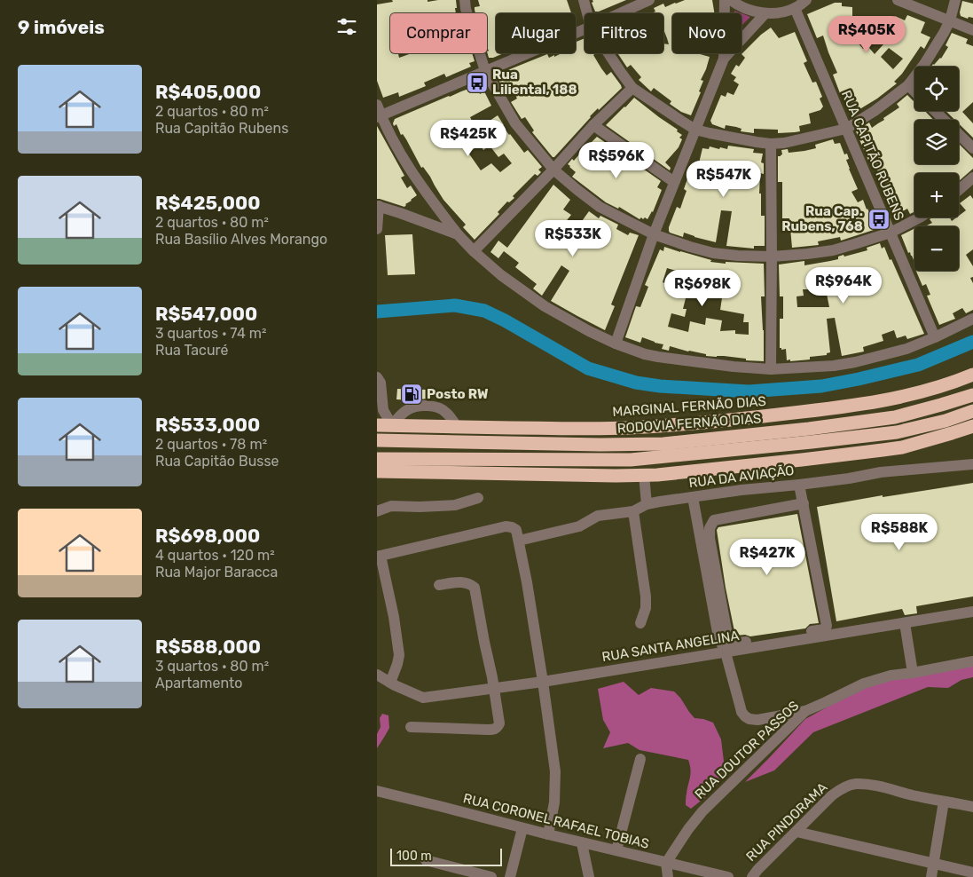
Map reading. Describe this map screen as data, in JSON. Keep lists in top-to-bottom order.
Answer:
{
  "streets": {
    "highway": ["MARGINAL FERNÃO DIAS", "RODOVIA FERNÃO DIAS"],
    "street": [
      "RUA CAPITÃO RUBENS",
      "RUA DA AVIAÇÃO",
      "RUA SANTA ANGELINA",
      "RUA DOUTOR PASSOS",
      "RUA CORONEL RAFAEL TOBIAS",
      "RUA PINDORAMA"
    ]
  },
  "crossings": [
    ["RUA DOUTOR PASSOS", "RUA CORONEL RAFAEL TOBIAS"]
  ],
  "places": {
    "bus stop": ["Rua Liliental, 188", "Rua Cap. Rubens, 768"],
    "fuel station": ["Posto RW"]
  },
  "scale_bar": "100 m",
  "page": {
    "heading": "9 imóveis",
    "chip": [
      "Comprar",
      "Alugar",
      "Filtros",
      "Novo"
    ],
    "price": [
      "R$405K",
      "R$425K",
      "R$596K",
      "R$547K",
      "R$533K",
      "R$964K",
      "R$698K",
      "R$588K",
      "R$427K"
    ],
    "list": [
      {
        "name": "R$405,000",
        "note": "2 quartos · 80 m² · Rua Capitão Rubens"
      },
      {
        "name": "R$425,000",
        "note": "2 quartos · 80 m² · Rua Basílio Alves Morango"
      },
      {
        "name": "R$547,000",
        "note": "3 quartos · 74 m² · Rua Tacuré"
      },
      {
        "name": "R$533,000",
        "note": "2 quartos · 78 m² · Rua Capitão Busse"
      },
      {
        "name": "R$698,000",
        "note": "4 quartos · 120 m² · Rua Major Baracca"
      },
      {
        "name": "R$588,000",
        "note": "3 quartos · 80 m² · Apartamento"
      }
    ],
    "map_buttons": ["+", "−"],
    "scale": "100 m"
  }
}
